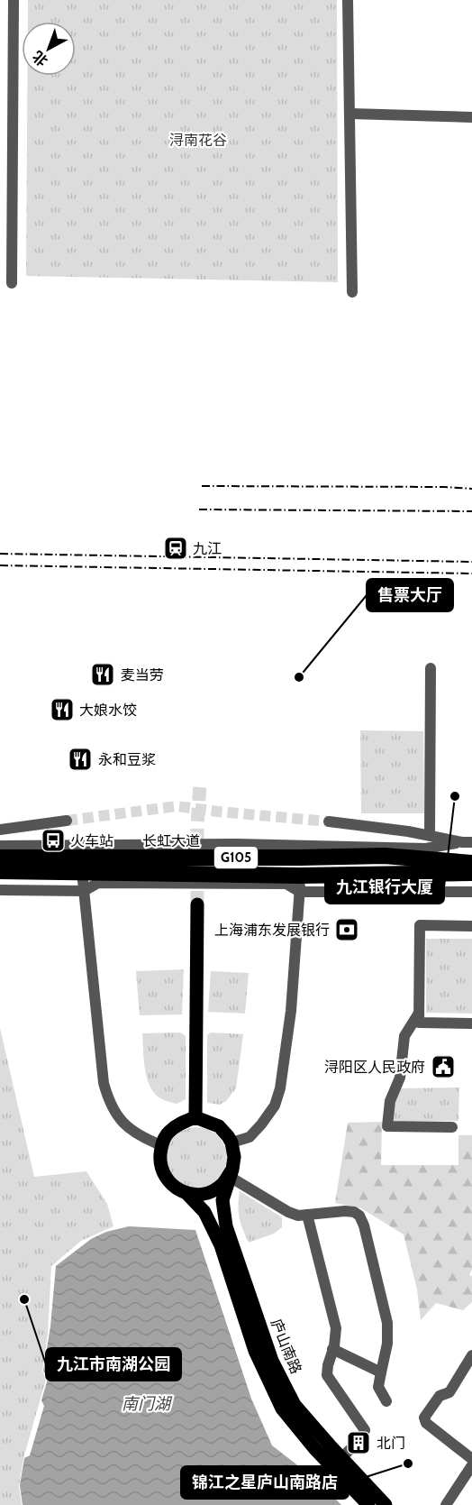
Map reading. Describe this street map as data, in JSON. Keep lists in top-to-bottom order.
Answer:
{
  "streets": {
    "highway": ["长虹大道", "G105"],
    "main road": ["庐山南路"]
  },
  "water": ["南门湖"],
  "parks": ["浔南花谷"],
  "places": {
    "station": ["九江"],
    "restaurant": ["麦当劳", "大娘水饺", "永和豆浆"],
    "other": [
      "售票大厅",
      "九江银行大厦",
      "九江市南湖公园",
      "锦江之星庐山南路店"
    ],
    "bus stop": ["火车站"],
    "bank": ["上海浦东发展银行"],
    "public building": ["浔阳区人民政府"],
    "building": ["北门"]
  },
  "north": "bottom left"
}
